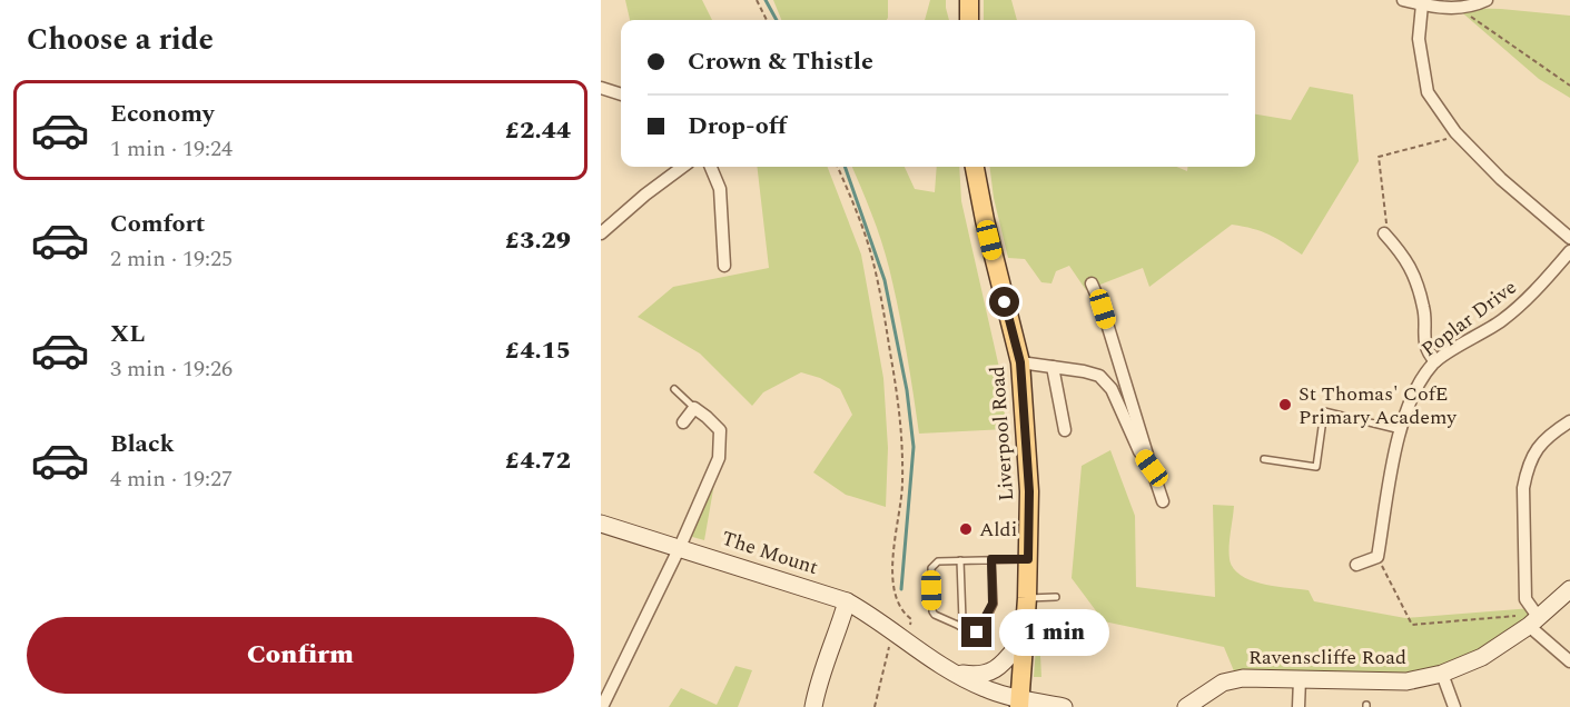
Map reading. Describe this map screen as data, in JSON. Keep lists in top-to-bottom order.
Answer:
{
  "streets": {
    "main road": ["Liverpool Road"],
    "street": ["Poplar Drive", "The Mount", "Ravenscliffe Road"]
  },
  "crossings": [
    ["Liverpool Road", "The Mount"]
  ],
  "places": ["St Thomas' CofE Primary Academy", "Aldi"],
  "page": {
    "heading": "Choose a ride",
    "banner": ["Crown & Thistle", "Drop-off"],
    "list": [
      {
        "name": "Economy",
        "note": "1 min · 19:24",
        "value": "£2.44"
      },
      {
        "name": "Comfort",
        "note": "2 min · 19:25",
        "value": "£3.29"
      },
      {
        "name": "XL",
        "note": "3 min · 19:26",
        "value": "£4.15"
      },
      {
        "name": "Black",
        "note": "4 min · 19:27",
        "value": "£4.72"
      }
    ],
    "buttons": "Confirm",
    "bubble": "1 min"
  }
}
